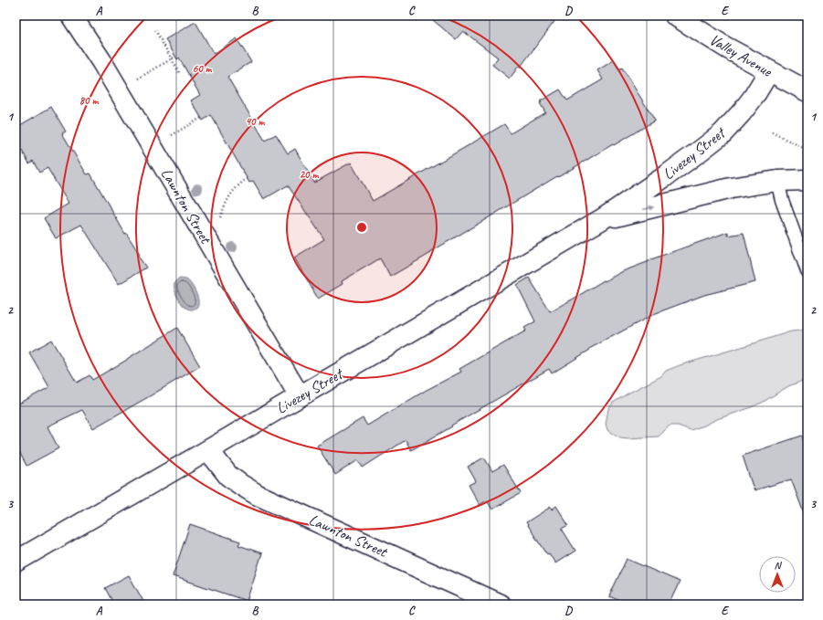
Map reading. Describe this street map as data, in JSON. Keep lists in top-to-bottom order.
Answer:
{
  "streets": {
    "street": ["Valley Avenue", "Livezey Street", "Lawnton Street"]
  },
  "crossings": [
    ["Valley Avenue", "Livezey Street"],
    ["Livezey Street", "Lawnton Street"]
  ],
  "north": "top",
  "grid": {
    "columns": [
      "A",
      "B",
      "C",
      "D",
      "E"
    ],
    "rows": ["1", "2", "3"]
  },
  "rings": [
    "60 m",
    "80 m",
    "40 m",
    "20 m"
  ]
}
